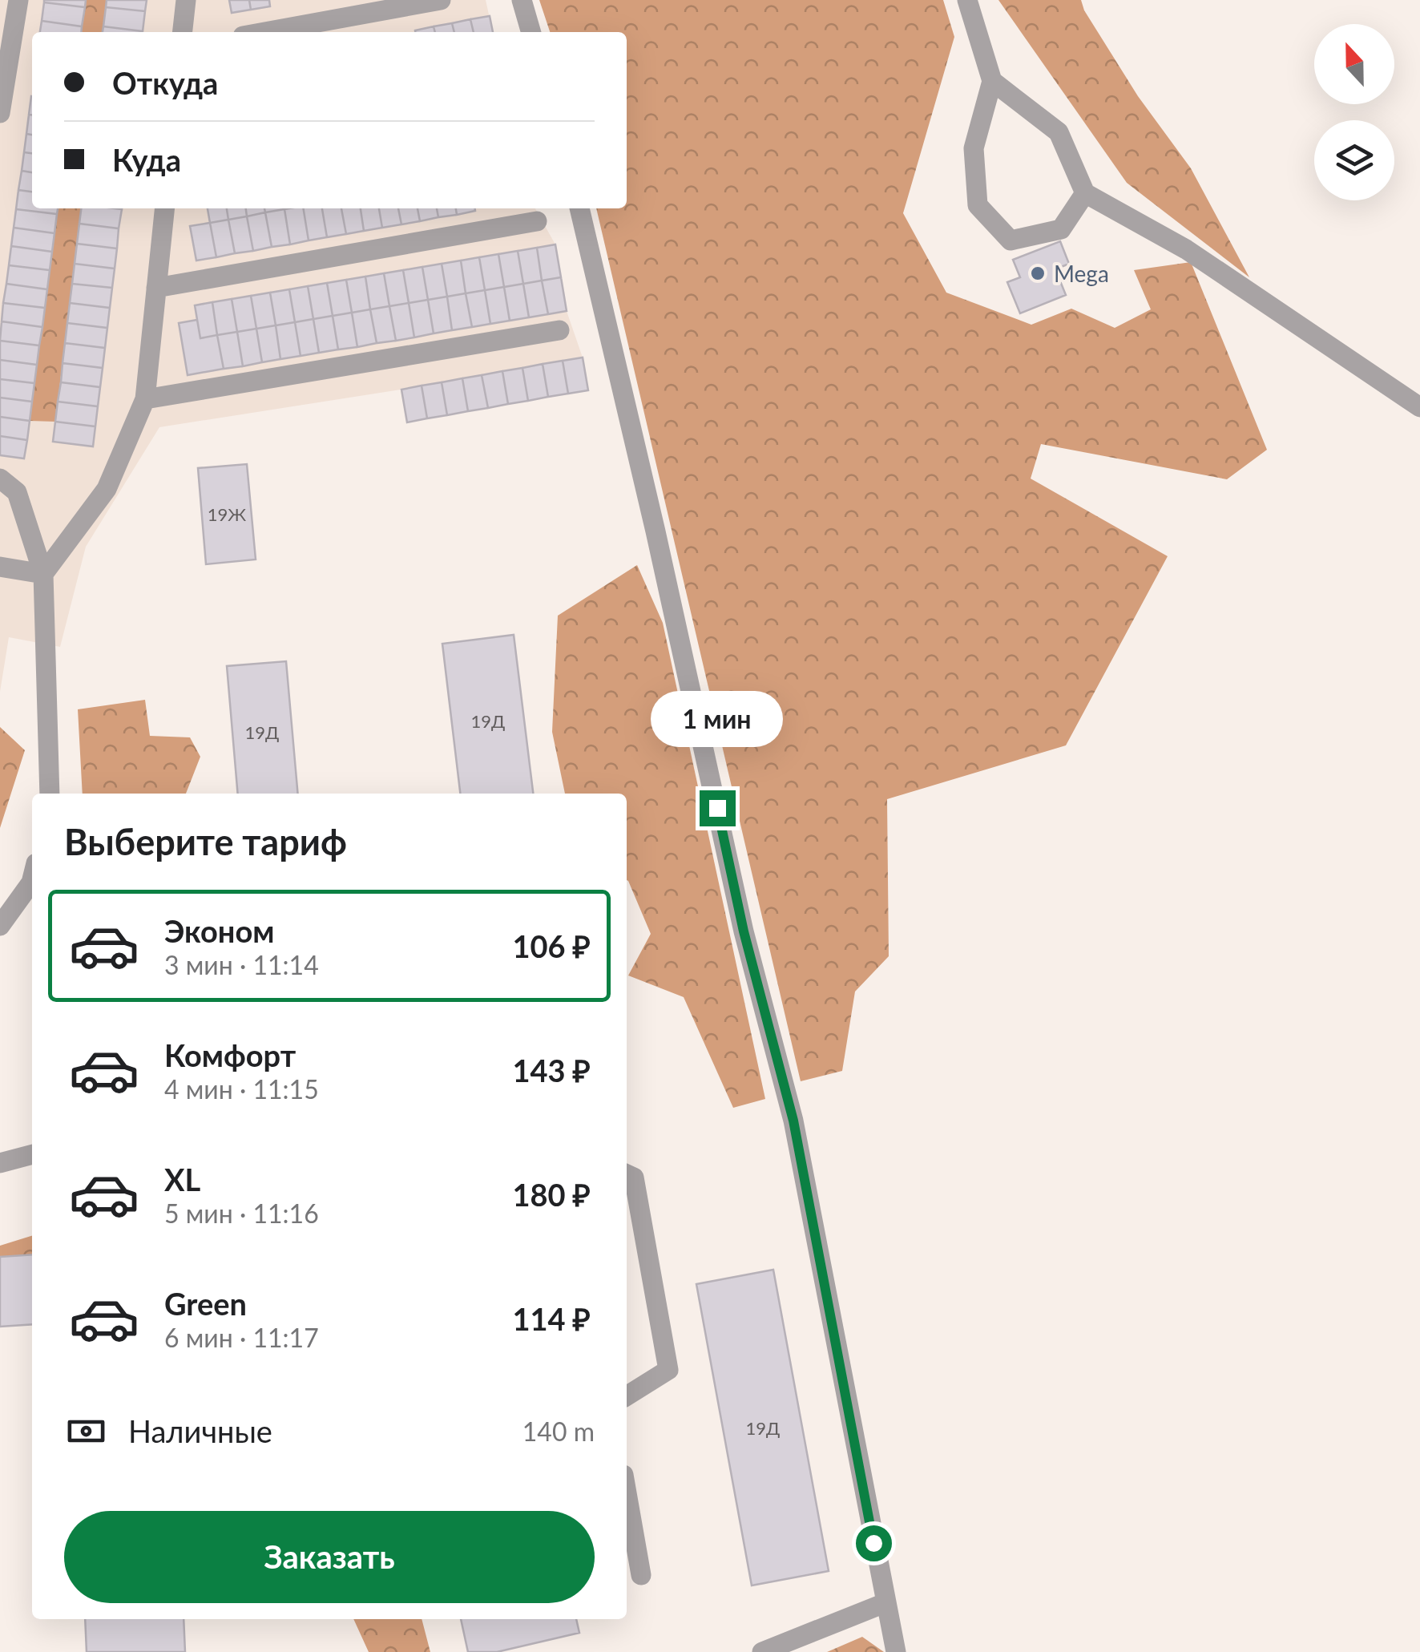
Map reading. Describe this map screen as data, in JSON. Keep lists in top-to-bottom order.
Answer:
{
  "places": ["Mega"],
  "house_numbers": [
    "19Ж",
    "19Д",
    "19Д",
    "19Д"
  ],
  "north": "top",
  "page": {
    "banner": ["Откуда", "Куда"],
    "bubble": "1 мин",
    "heading": "Выберите тариф",
    "list": [
      {
        "name": "Эконом",
        "note": "3 мин · 11:14",
        "value": "106 ₽"
      },
      {
        "name": "Комфорт",
        "note": "4 мин · 11:15",
        "value": "143 ₽"
      },
      {
        "name": "XL",
        "note": "5 мин · 11:16",
        "value": "180 ₽"
      },
      {
        "name": "Green",
        "note": "6 мин · 11:17",
        "value": "114 ₽"
      }
    ],
    "pay": ["Наличные", "140 m"],
    "buttons": "Заказать"
  }
}
